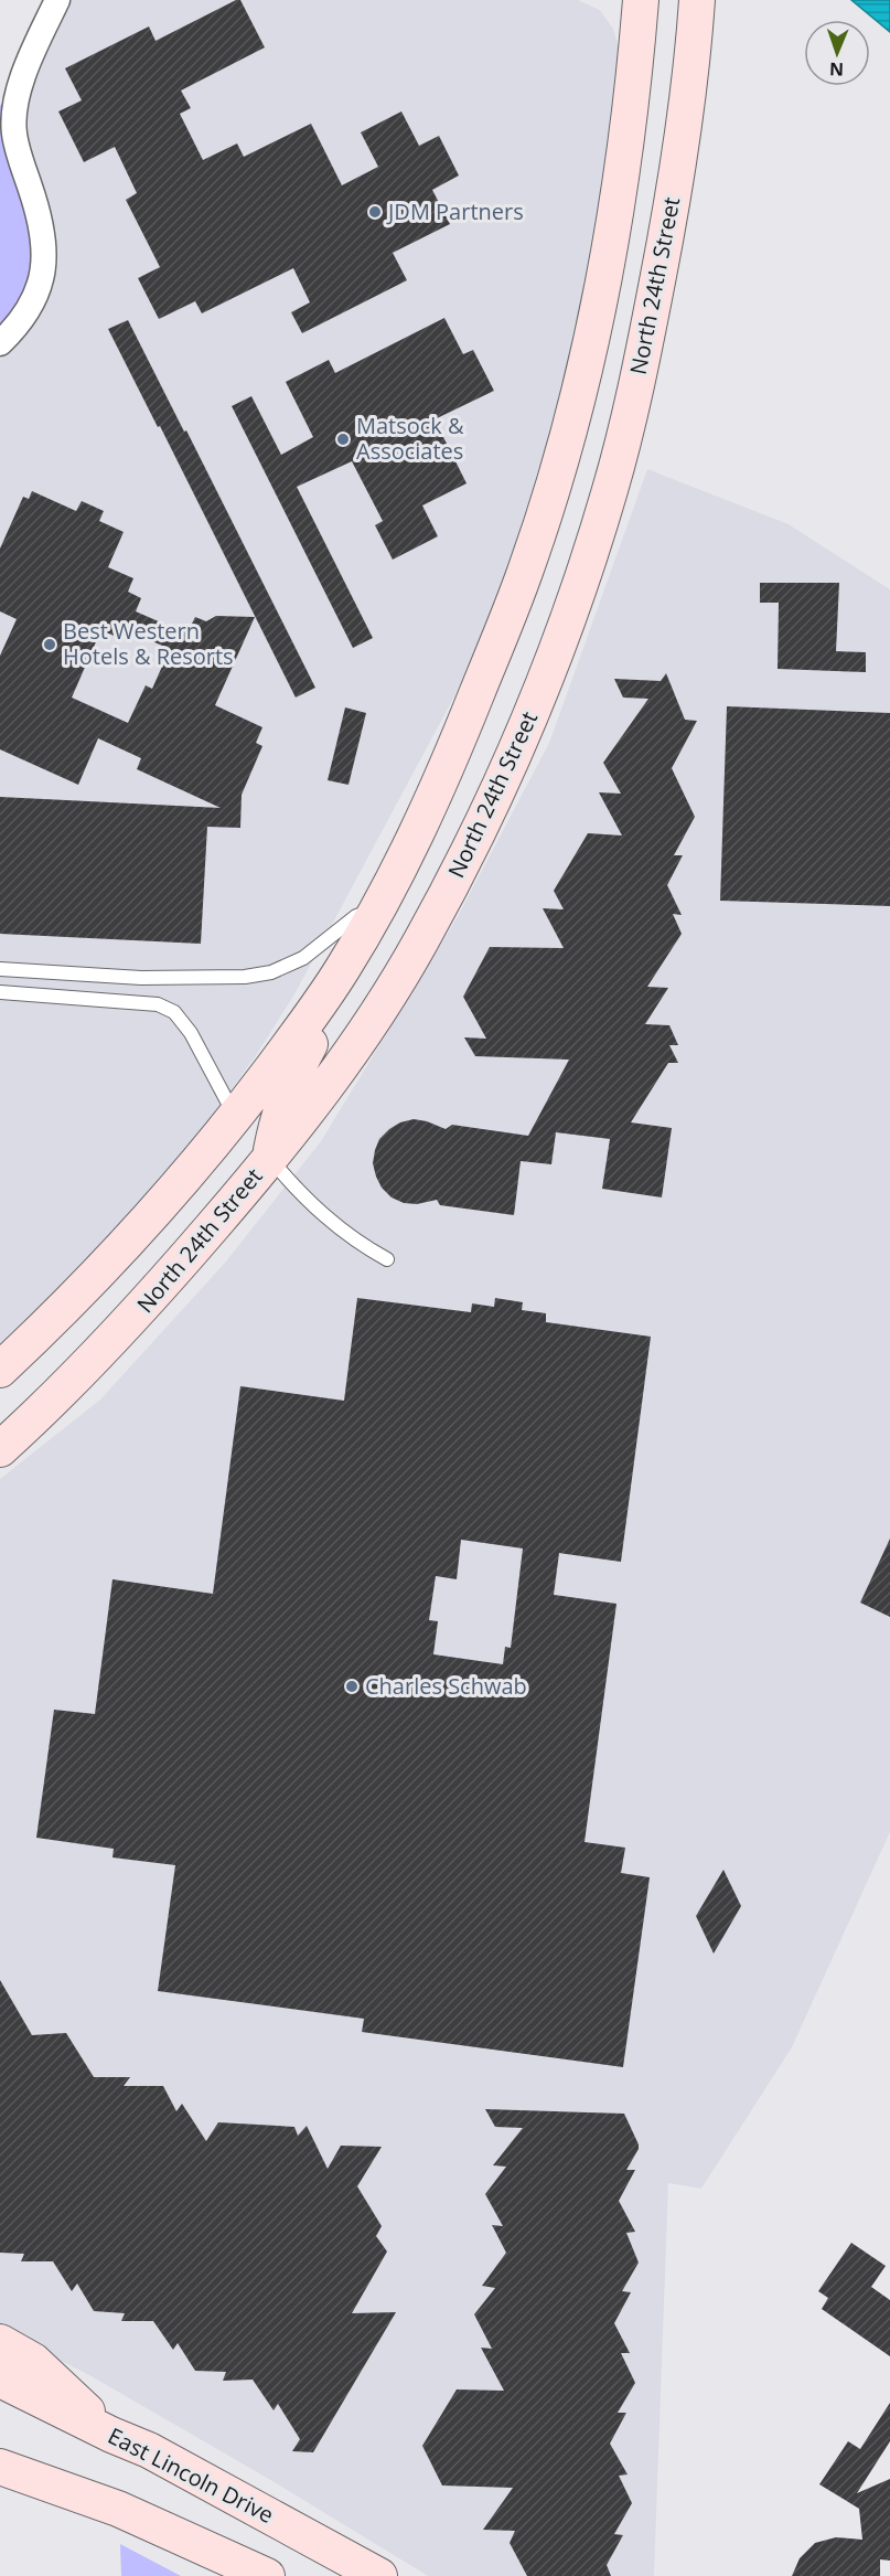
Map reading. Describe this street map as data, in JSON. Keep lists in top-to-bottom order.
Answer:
{
  "streets": {
    "main road": ["North 24th Street", "East Lincoln Drive"]
  },
  "places": [
    "JDM Partners",
    "Matsock & Associates",
    "Best Western Hotels & Resorts",
    "Charles Schwab"
  ],
  "north": "bottom"
}
